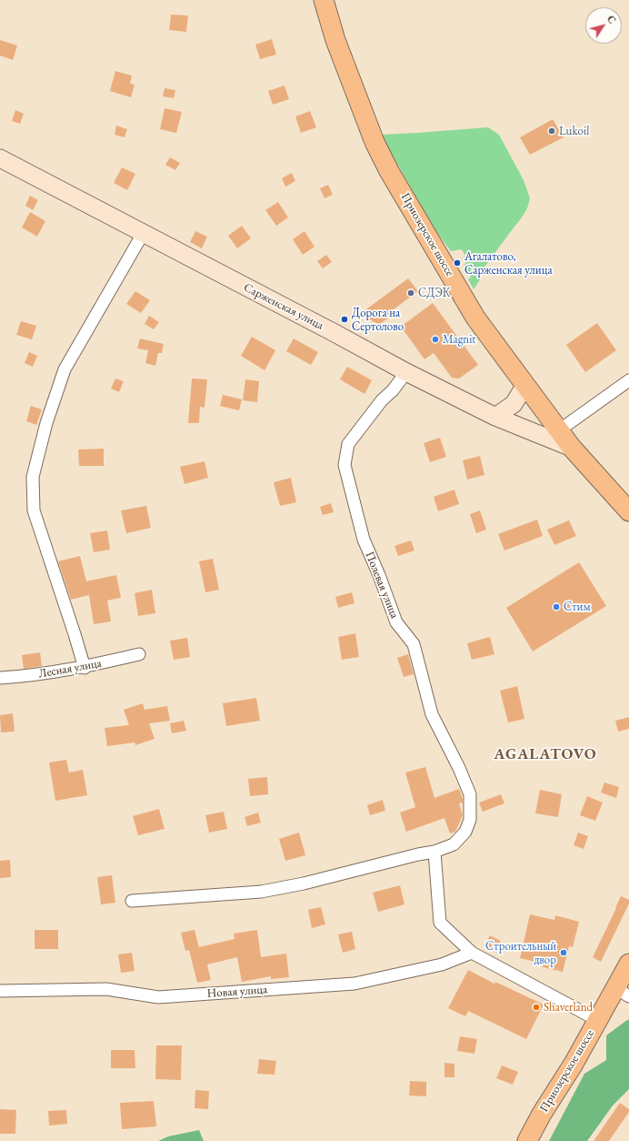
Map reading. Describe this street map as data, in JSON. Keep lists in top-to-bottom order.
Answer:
{
  "streets": {
    "main road": ["Приозерское шоссе", "Сарженская улица"],
    "street": ["Полевая улица", "Лесная улица", "Новая улица"]
  },
  "crossings": [
    ["Приозерское шоссе", "Сарженская улица"],
    ["Сарженская улица", "Полевая улица"]
  ],
  "districts": ["AGALATOVO"],
  "places": [
    "Lukoil",
    "Агалатово, Сарженская улица",
    "СДЭК",
    "Дорога на Сертолово",
    "Magnit",
    "Стим",
    "Строительный двор",
    "Shaverland"
  ],
  "north": "top right"
}
